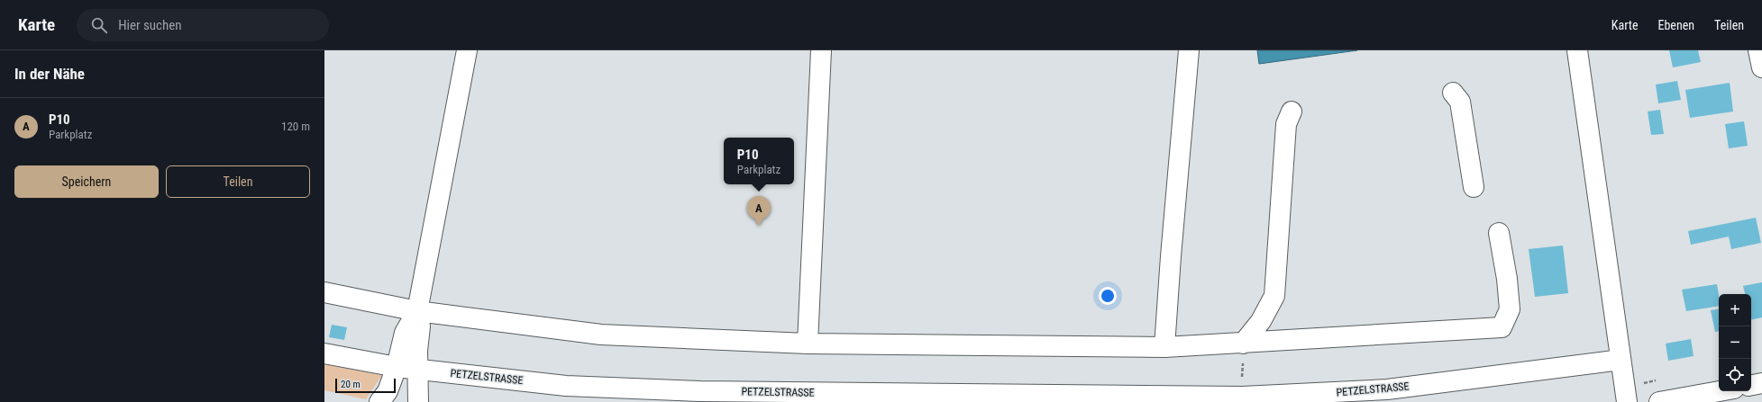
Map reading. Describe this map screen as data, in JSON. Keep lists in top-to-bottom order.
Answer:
{
  "streets": {
    "street": ["PETZELSTRASSE"]
  },
  "scale_bar": "20 m",
  "page": {
    "header": "Karte",
    "search": "Hier suchen",
    "nav": ["Karte", "Ebenen", "Teilen"],
    "heading": "In der Nähe",
    "list": [
      {
        "mark": "A",
        "name": "P10",
        "note": "Parkplatz",
        "value": "120 m"
      }
    ],
    "popup": ["P10", "Parkplatz"],
    "buttons": ["Speichern", "Teilen"],
    "pins": "A",
    "map_buttons": ["+", "−"],
    "scale": "20 m"
  }
}
